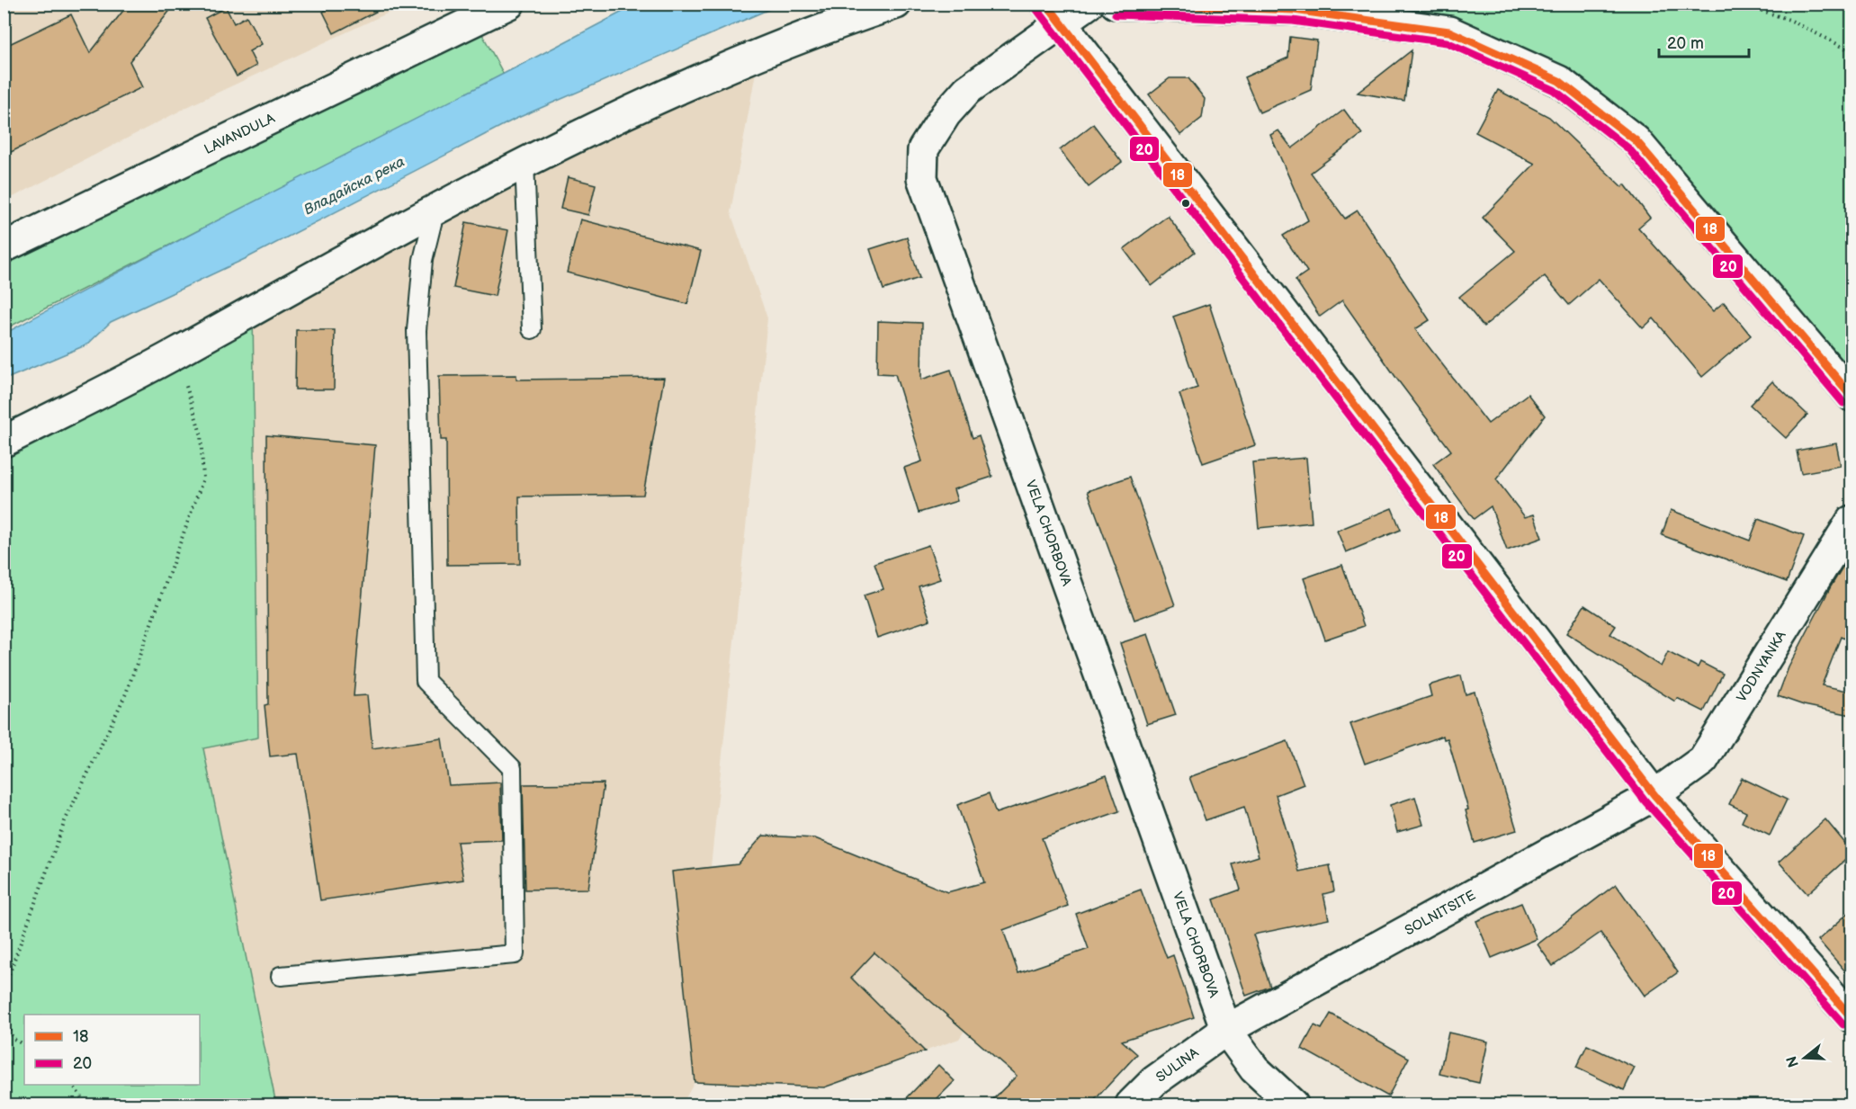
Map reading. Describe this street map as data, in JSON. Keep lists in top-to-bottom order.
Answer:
{
  "streets": {
    "street": [
      "LAVANDULA",
      "VELA CHORBOVA",
      "VODNYANKA",
      "SOLNITSITE",
      "SULINA"
    ]
  },
  "crossings": [
    ["VELA CHORBOVA", "SOLNITSITE"],
    ["VELA CHORBOVA", "SULINA"],
    ["VODNYANKA", "SOLNITSITE"],
    ["SOLNITSITE", "SULINA"]
  ],
  "water": ["Владайска река"],
  "lines": ["transit line 18", "transit line 20"],
  "legend": ["18", "20"],
  "scale_bar": "20 m",
  "north": "left"
}
